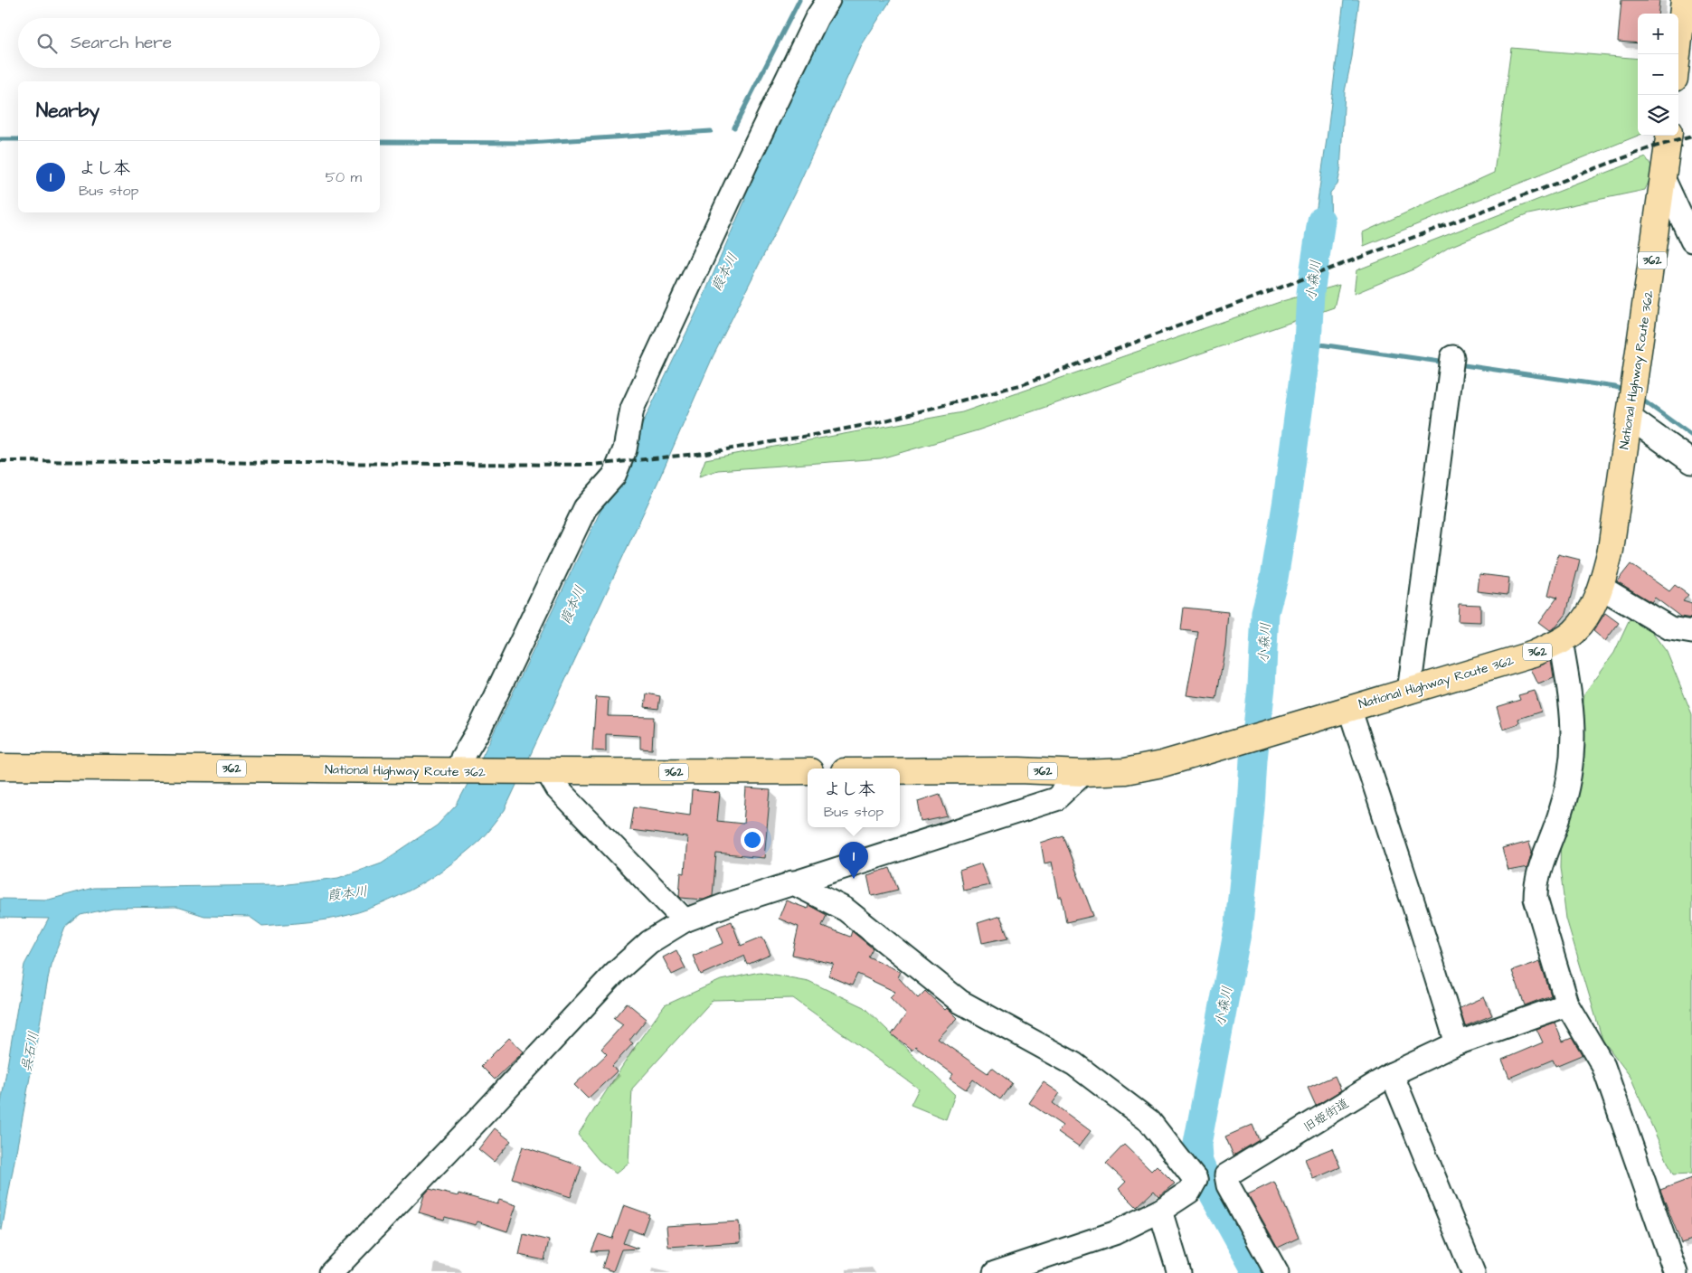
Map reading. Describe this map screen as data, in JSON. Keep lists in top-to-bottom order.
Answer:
{
  "streets": {
    "highway": ["362", "National Highway Route 362"],
    "street": ["旧姫街道"]
  },
  "water": ["葭本川", "小森川", "呉石川"],
  "page": {
    "map_buttons": ["+", "−"],
    "search": "Search here",
    "heading": "Nearby",
    "list": [
      {
        "mark": "1",
        "name": "よし本",
        "note": "Bus stop",
        "value": "50 m"
      }
    ],
    "popup": ["よし本", "Bus stop"],
    "pins": "1"
  }
}
